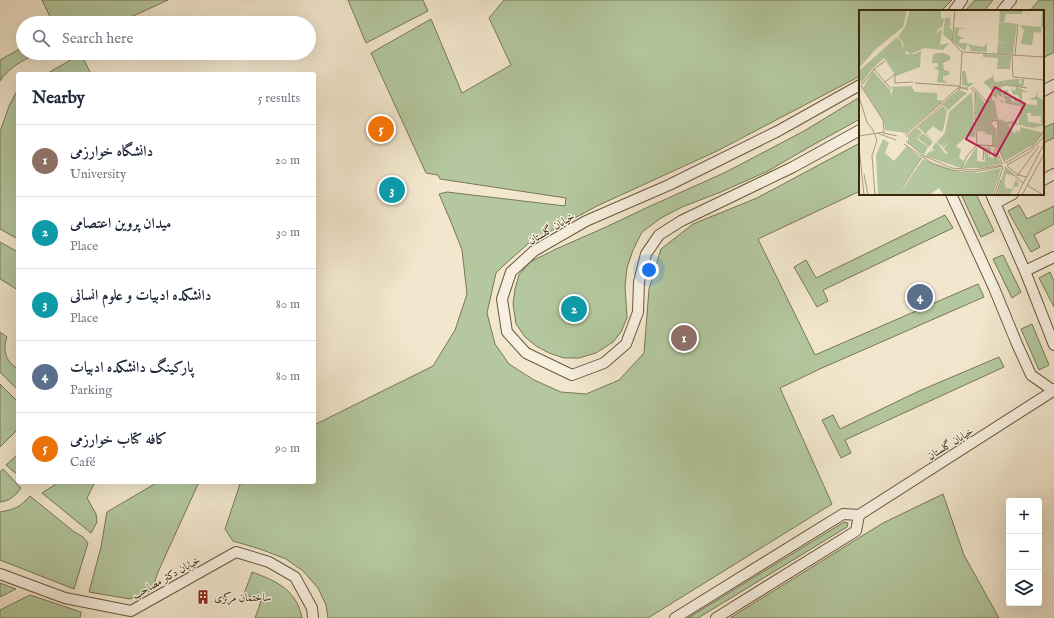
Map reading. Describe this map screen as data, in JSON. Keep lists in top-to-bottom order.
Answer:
{
  "streets": {
    "lane": ["خیابان گلستان", "خیابان دکتر مصاحب"]
  },
  "places": {
    "building": ["ساختمان مرکزی"]
  },
  "page": {
    "search": "Search here",
    "heading": ["Nearby", "5 results"],
    "pins": [
      "5",
      "3",
      "4",
      "2",
      "1"
    ],
    "list": [
      {
        "mark": "1",
        "name": "دانشگاه خوارزمی",
        "note": "University",
        "value": "20 m"
      },
      {
        "mark": "2",
        "name": "میدان پروین اعتصامی",
        "note": "Place",
        "value": "30 m"
      },
      {
        "mark": "3",
        "name": "دانشکده ادبیات و علوم انسانی",
        "note": "Place",
        "value": "80 m"
      },
      {
        "mark": "4",
        "name": "پارکینگ دانشکده ادبیات",
        "note": "Parking",
        "value": "80 m"
      },
      {
        "mark": "5",
        "name": "کافه کتاب خوارزمی",
        "note": "Café",
        "value": "90 m"
      }
    ],
    "map_buttons": ["+", "−"]
  }
}
